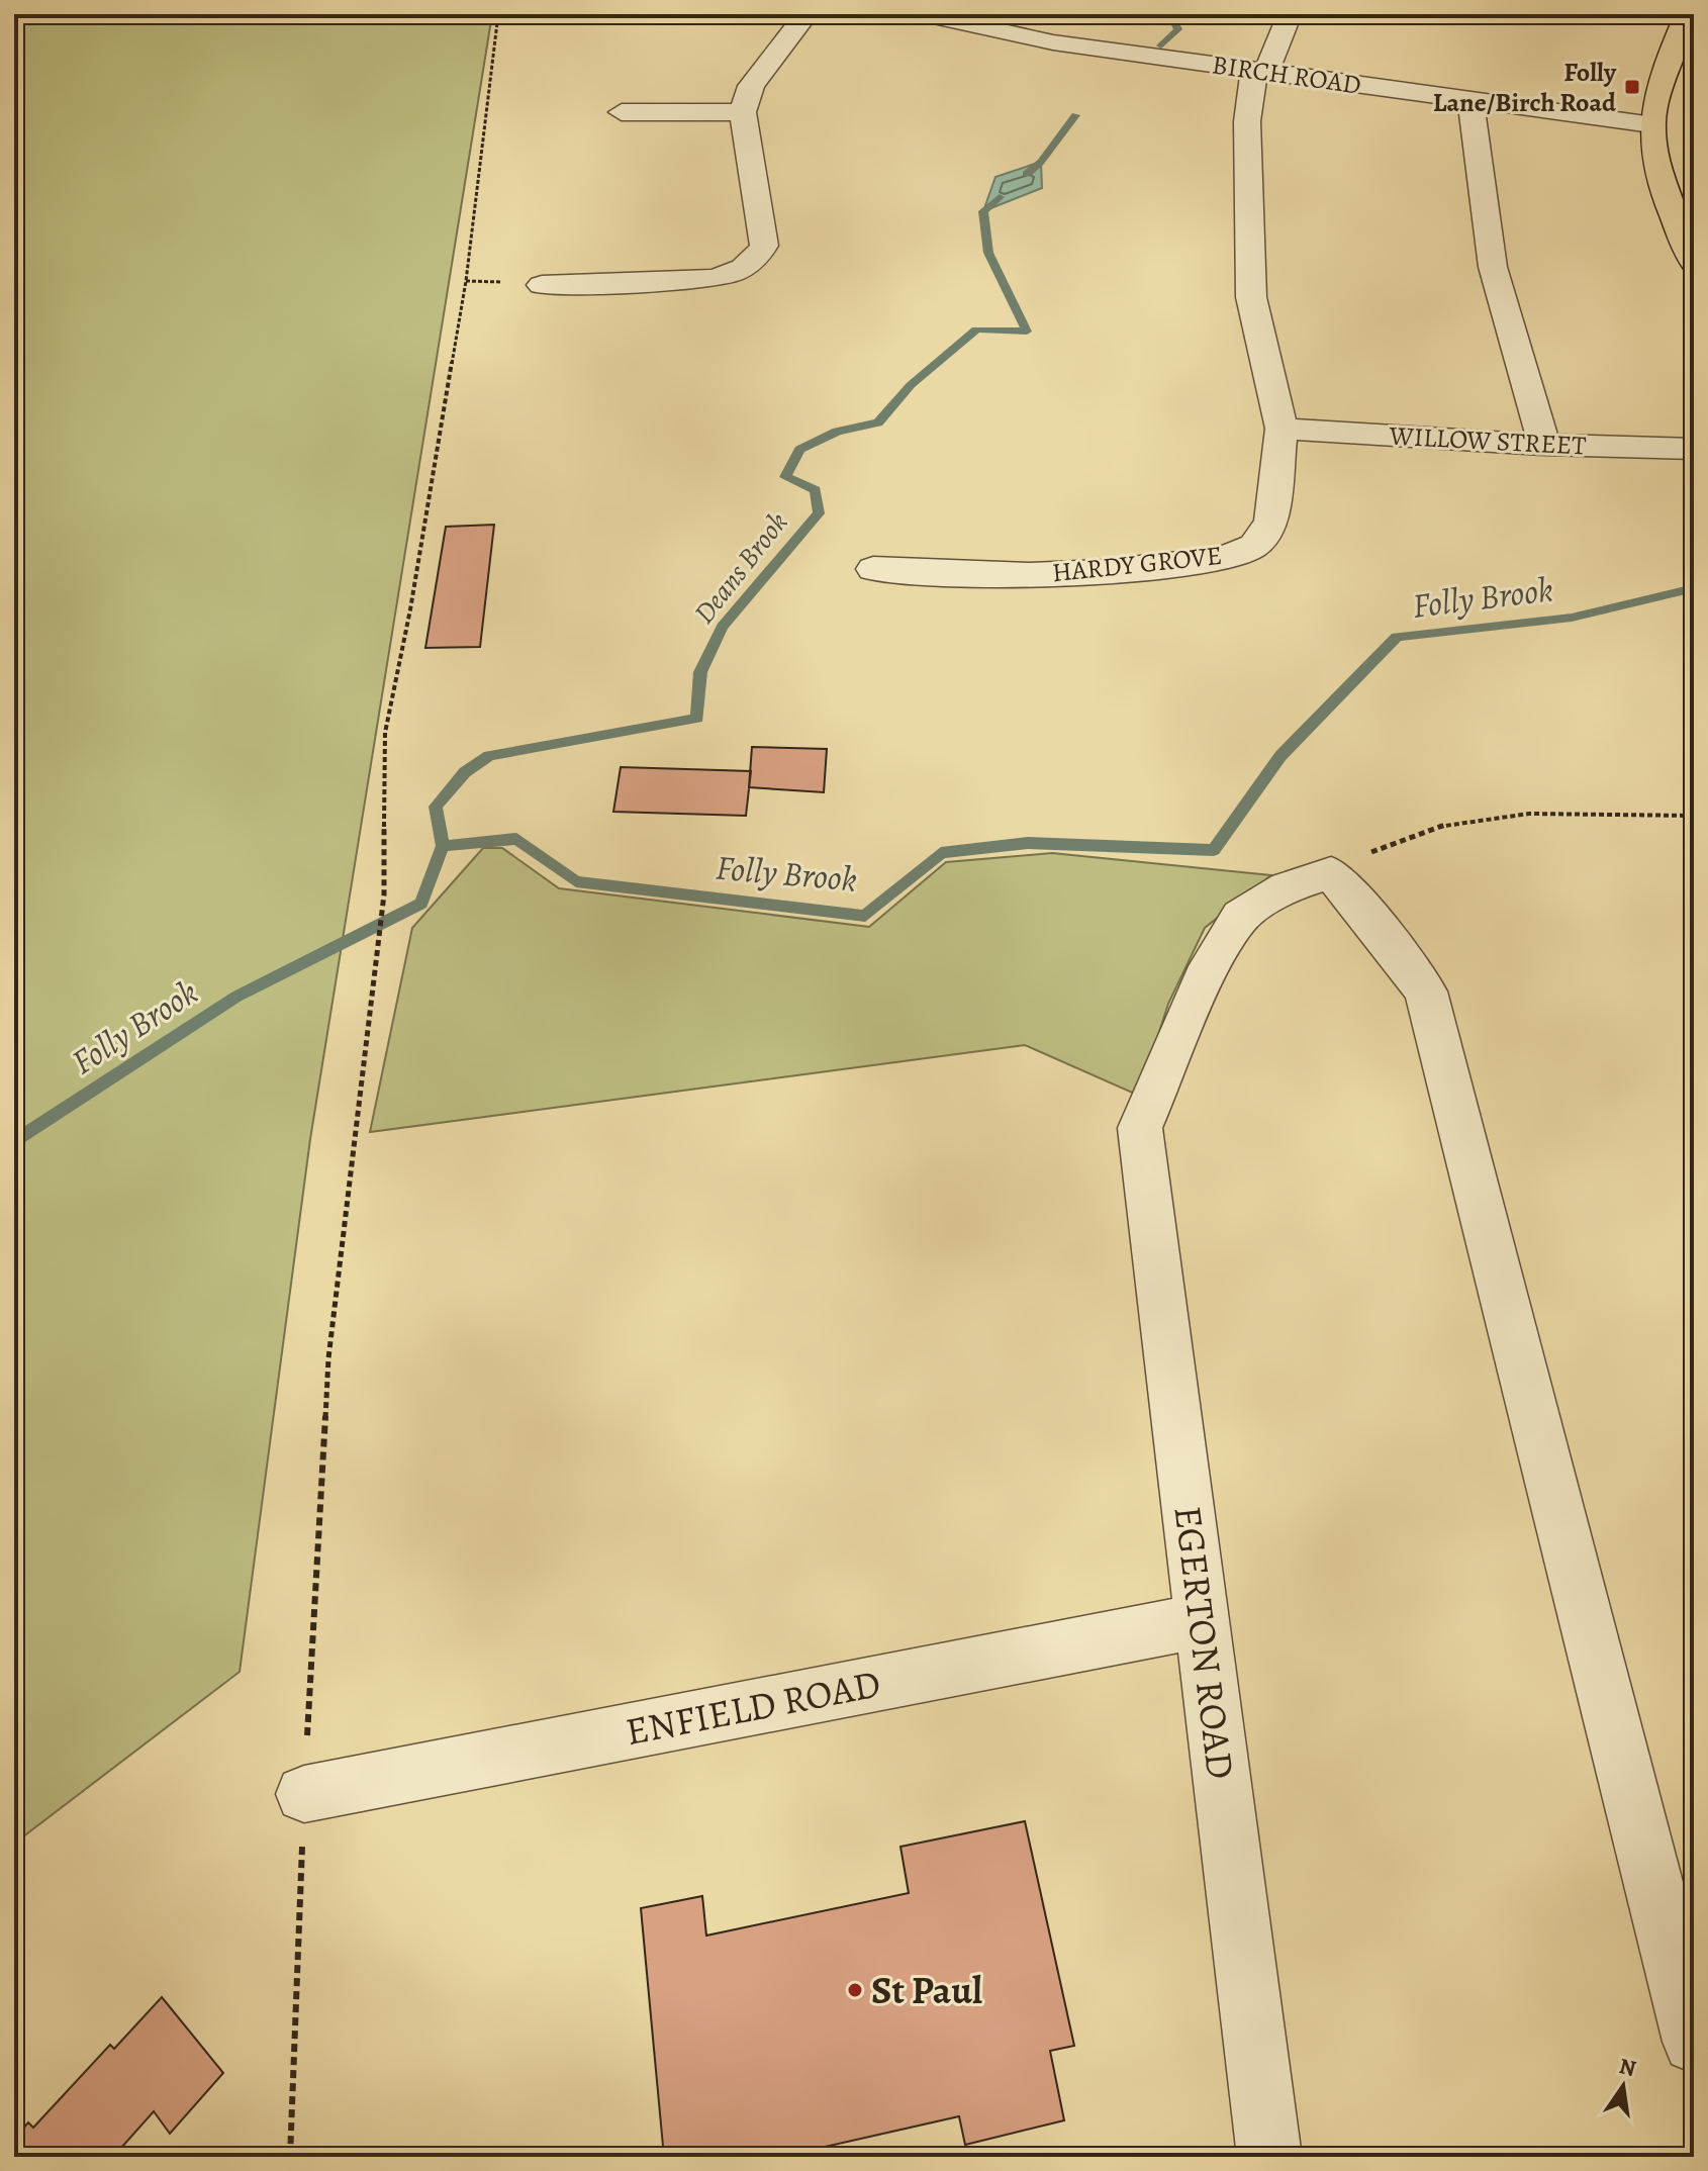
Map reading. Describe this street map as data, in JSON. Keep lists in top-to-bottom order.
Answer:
{
  "streets": {
    "street": [
      "BIRCH ROAD",
      "WILLOW STREET",
      "HARDY GROVE",
      "EGERTON ROAD",
      "ENFIELD ROAD"
    ]
  },
  "crossings": [
    ["BIRCH ROAD", "HARDY GROVE"],
    ["WILLOW STREET", "HARDY GROVE"],
    ["EGERTON ROAD", "ENFIELD ROAD"]
  ],
  "water": ["Deans Brook", "Folly Brook"],
  "places": {
    "transit": ["Folly Lane/Birch Road"],
    "other": ["St Paul"]
  },
  "north": "top"
}
